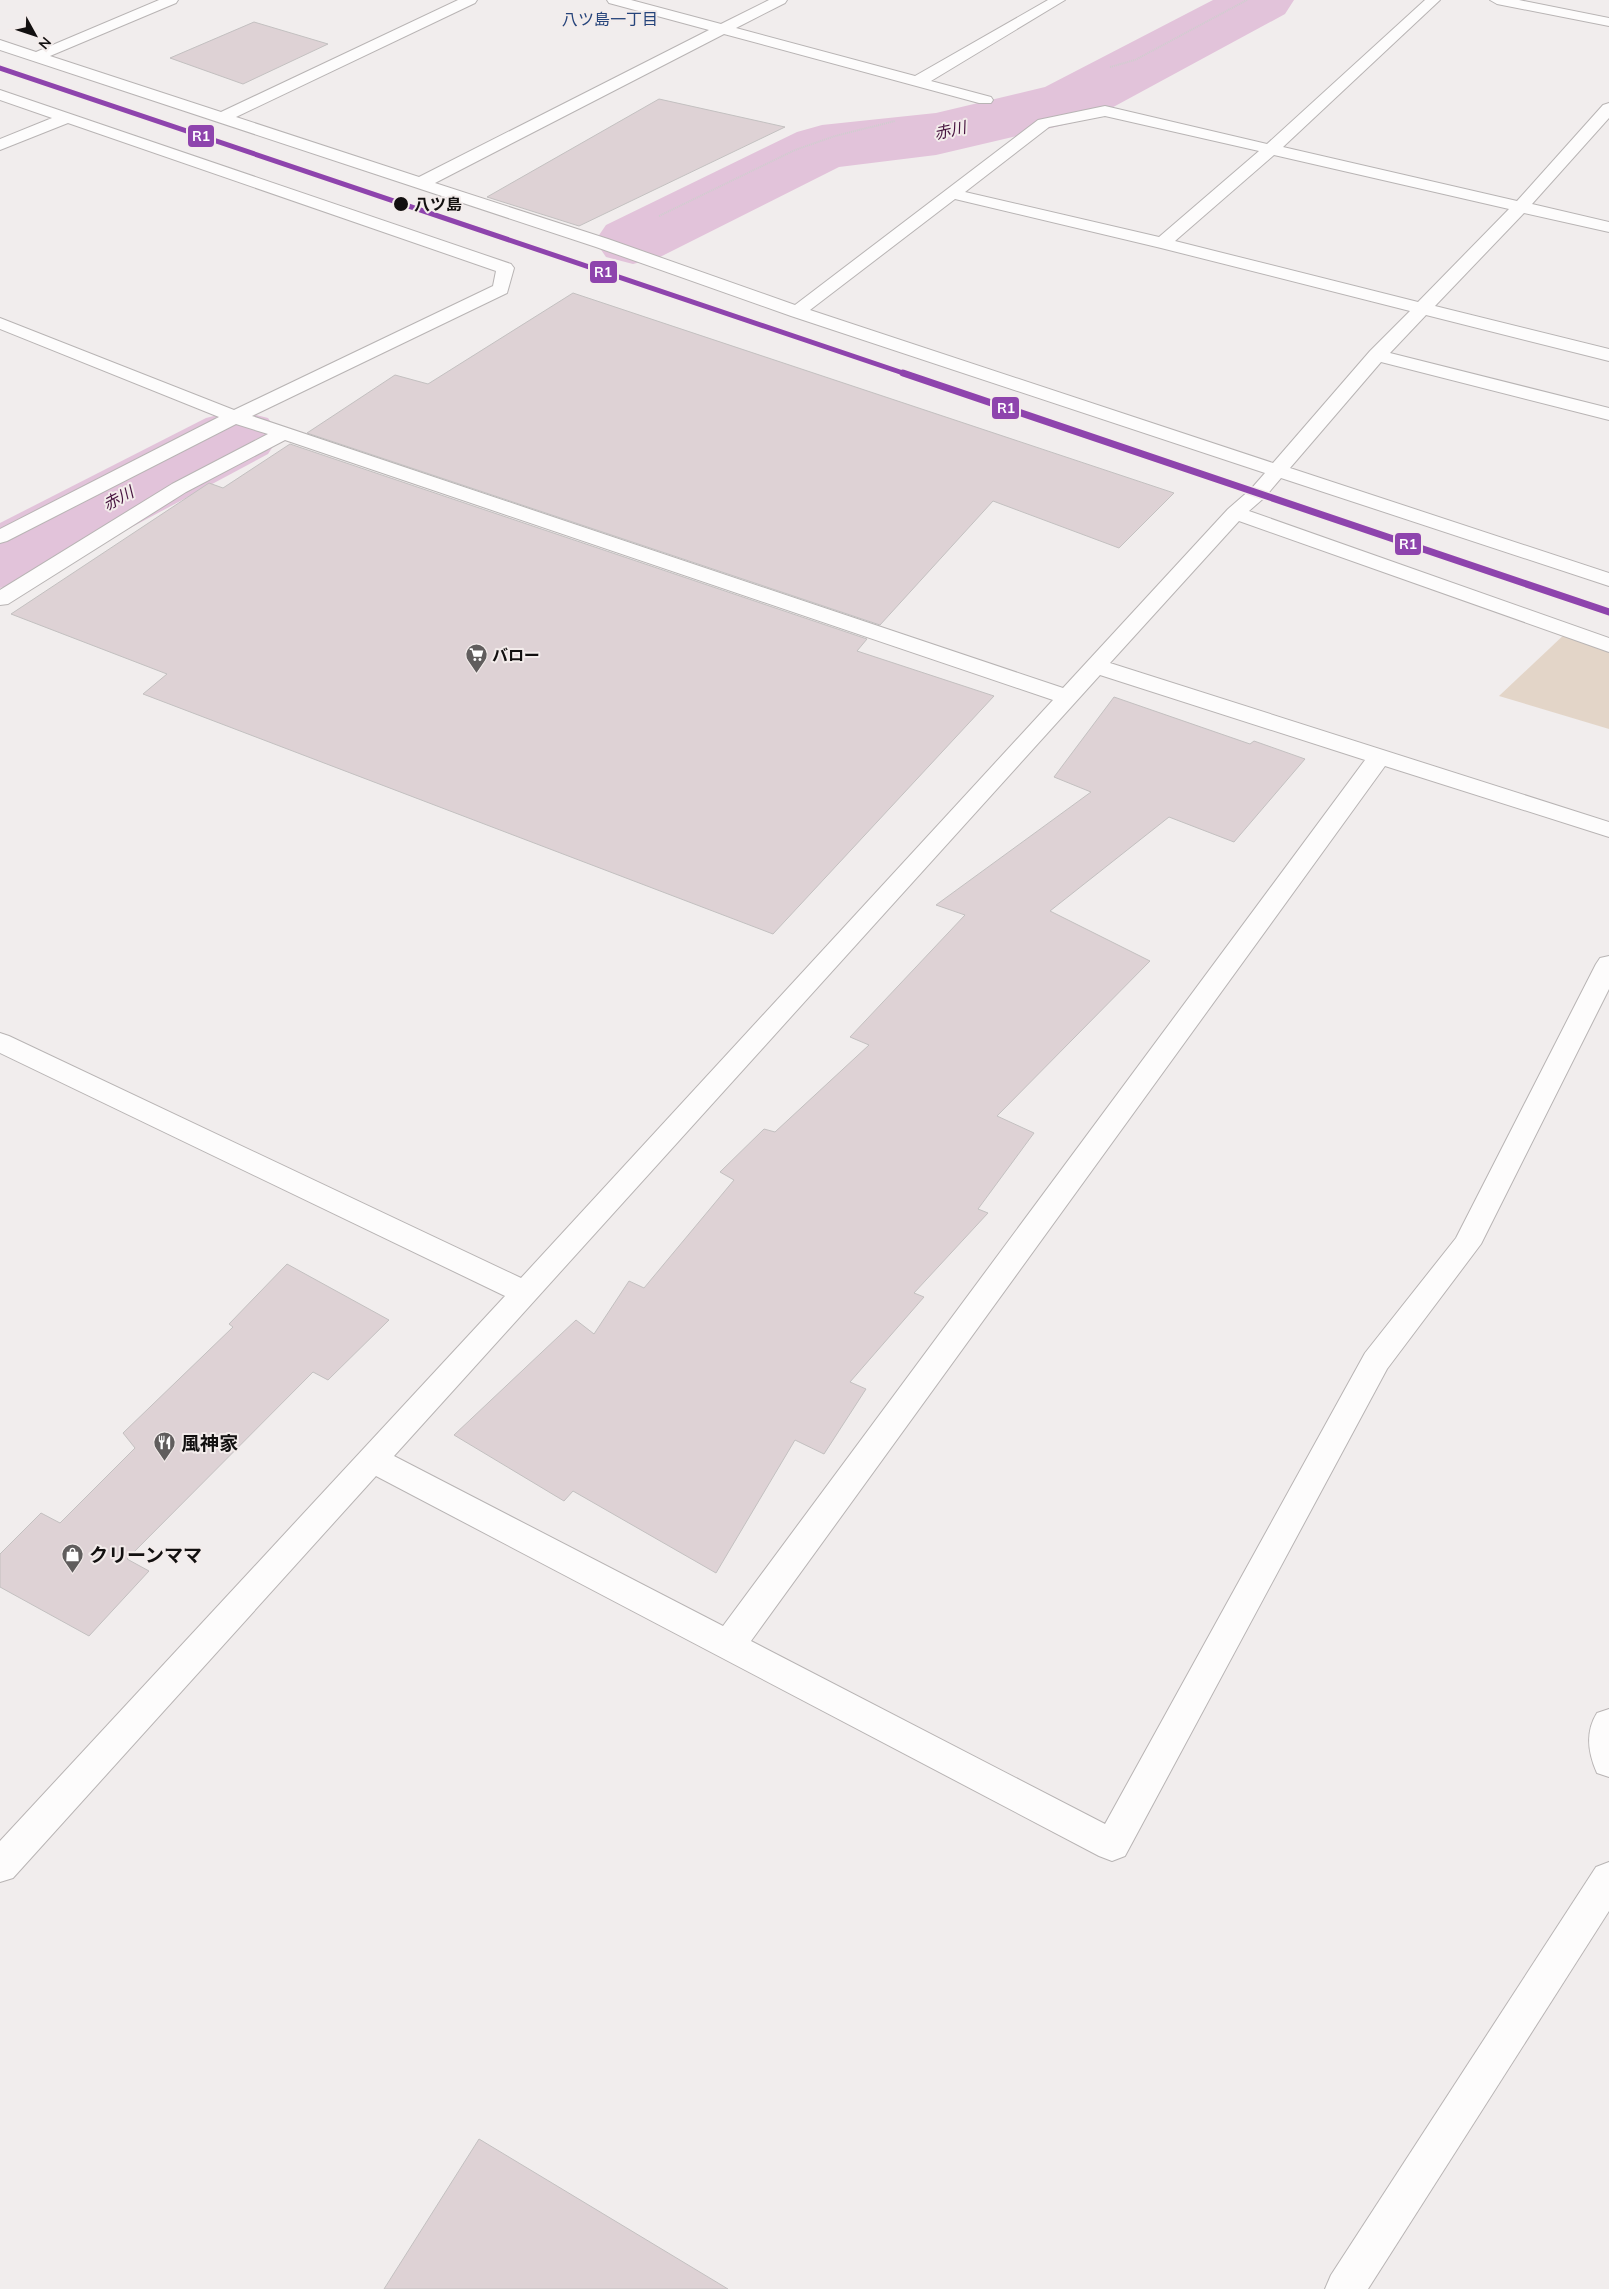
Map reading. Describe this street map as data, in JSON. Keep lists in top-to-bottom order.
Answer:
{
  "districts": ["八ツ島一丁目"],
  "water": ["赤川"],
  "places": {
    "other": ["八ツ島"],
    "supermarket": ["バロー"],
    "restaurant": ["風神家"],
    "shop": ["クリーンママ"]
  },
  "lines": ["transit line R1"],
  "north": "bottom right"
}
